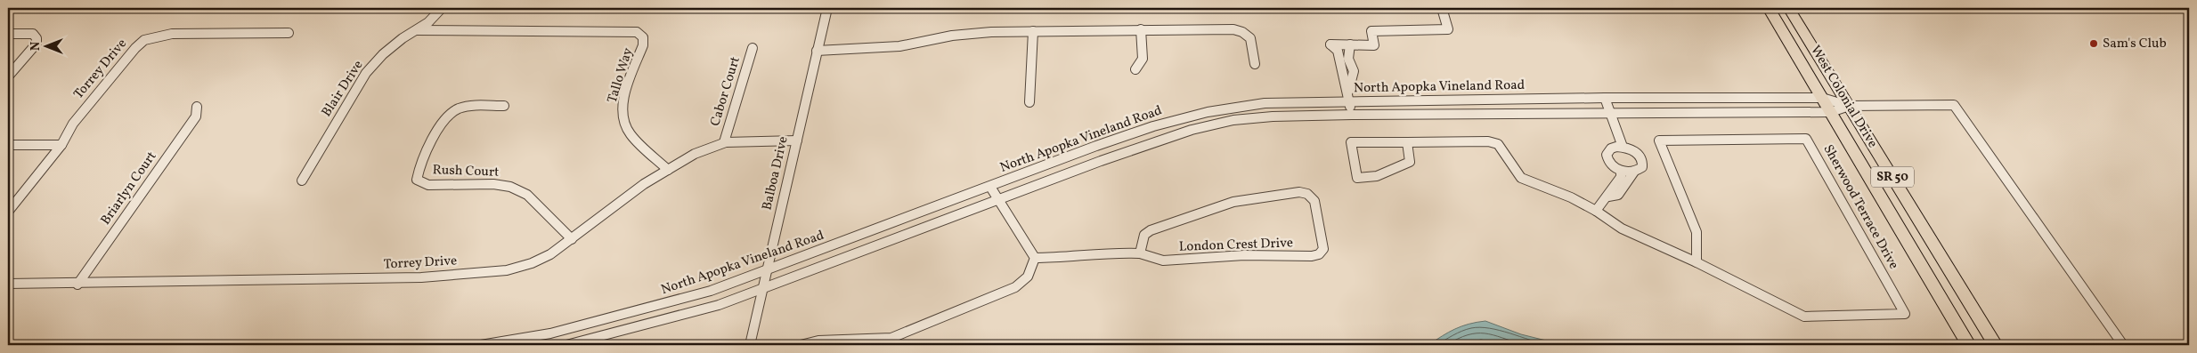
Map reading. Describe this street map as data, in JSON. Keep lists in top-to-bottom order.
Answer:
{
  "streets": {
    "highway": ["West Colonial Drive", "SR 50"],
    "street": [
      "Torrey Drive",
      "Tallo Way",
      "North Apopka Vineland Road",
      "Blair Drive",
      "Cabor Court",
      "Rush Court",
      "Balboa Drive",
      "Briarlyn Court",
      "Sherwood Terrace Drive",
      "London Crest Drive"
    ]
  },
  "crossings": [
    ["Torrey Drive", "Tallo Way"],
    ["Torrey Drive", "Cabor Court"],
    ["Torrey Drive", "Rush Court"],
    ["Torrey Drive", "Balboa Drive"],
    ["Torrey Drive", "Briarlyn Court"],
    ["Tallo Way", "Blair Drive"],
    ["North Apopka Vineland Road", "West Colonial Drive"],
    ["North Apopka Vineland Road", "Balboa Drive"]
  ],
  "places": ["Sam's Club"],
  "north": "left"
}
